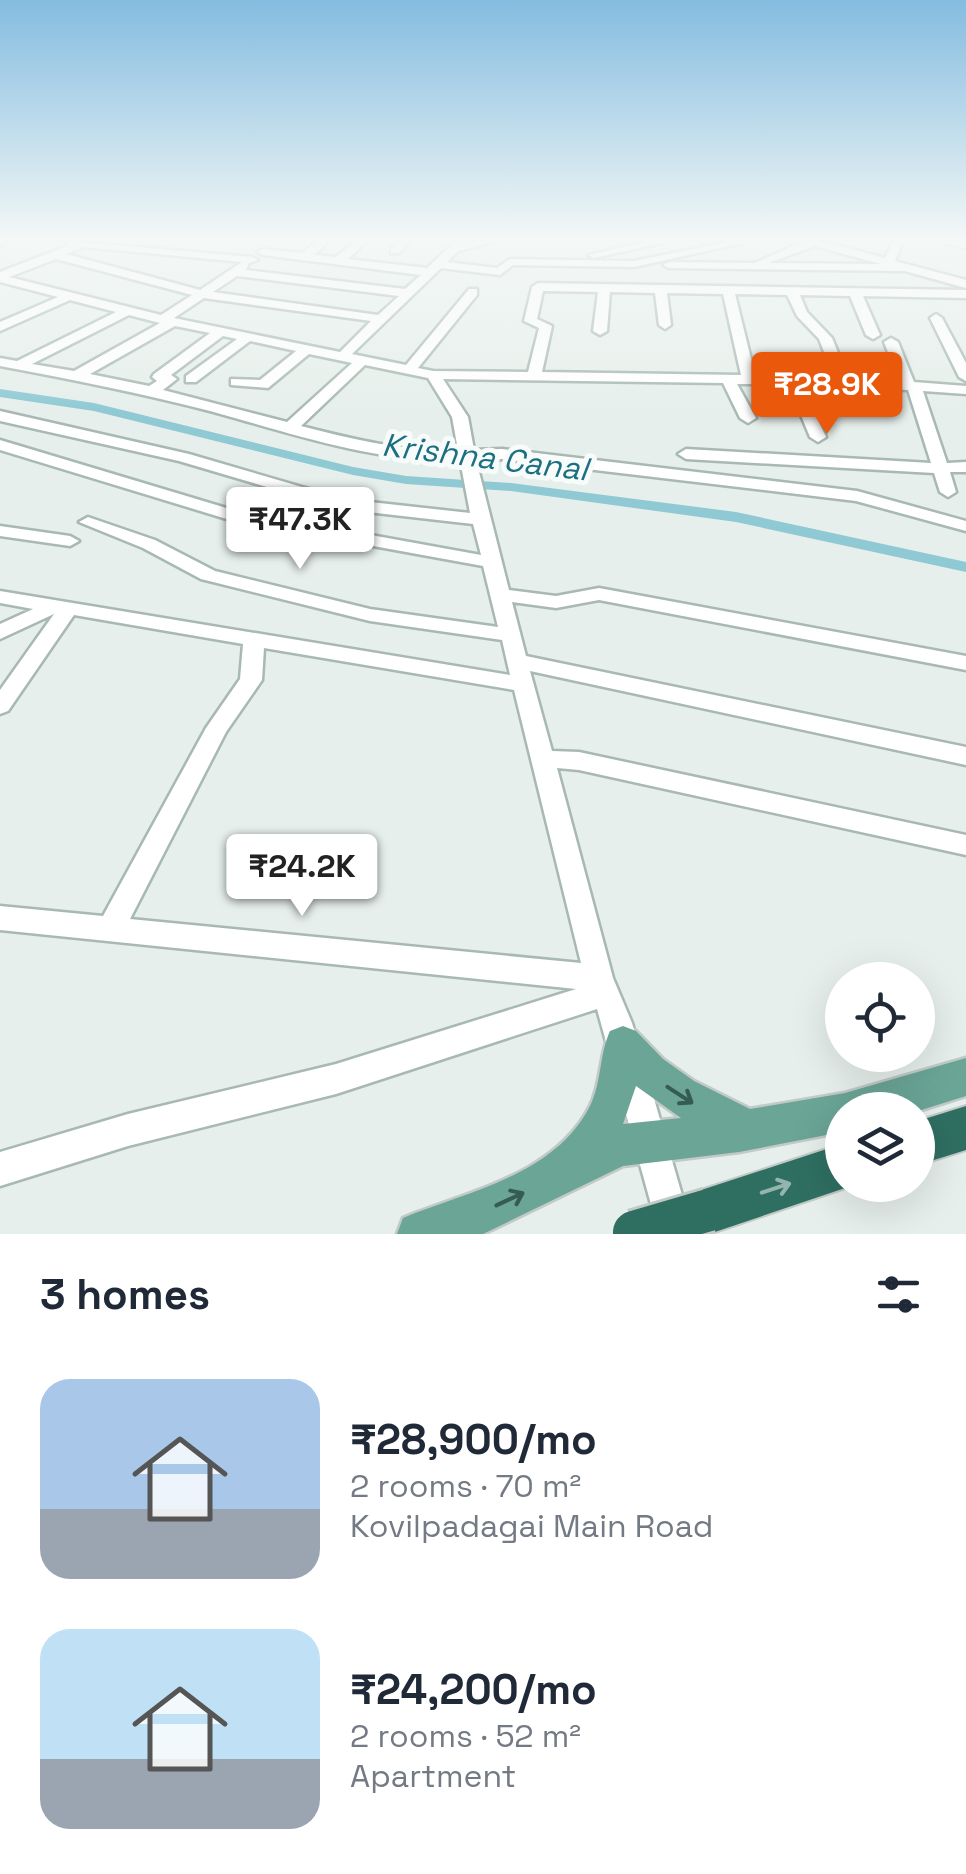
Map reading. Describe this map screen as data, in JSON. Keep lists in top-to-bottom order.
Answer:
{
  "water": ["Krishna Canal"],
  "page": {
    "price": ["₹28.9K", "₹47.3K", "₹24.2K"],
    "heading": "3 homes",
    "list": [
      {
        "name": "₹28,900/mo",
        "note": "2 rooms · 70 m² · Kovilpadagai Main Road"
      },
      {
        "name": "₹24,200/mo",
        "note": "2 rooms · 52 m² · Apartment"
      }
    ]
  }
}
